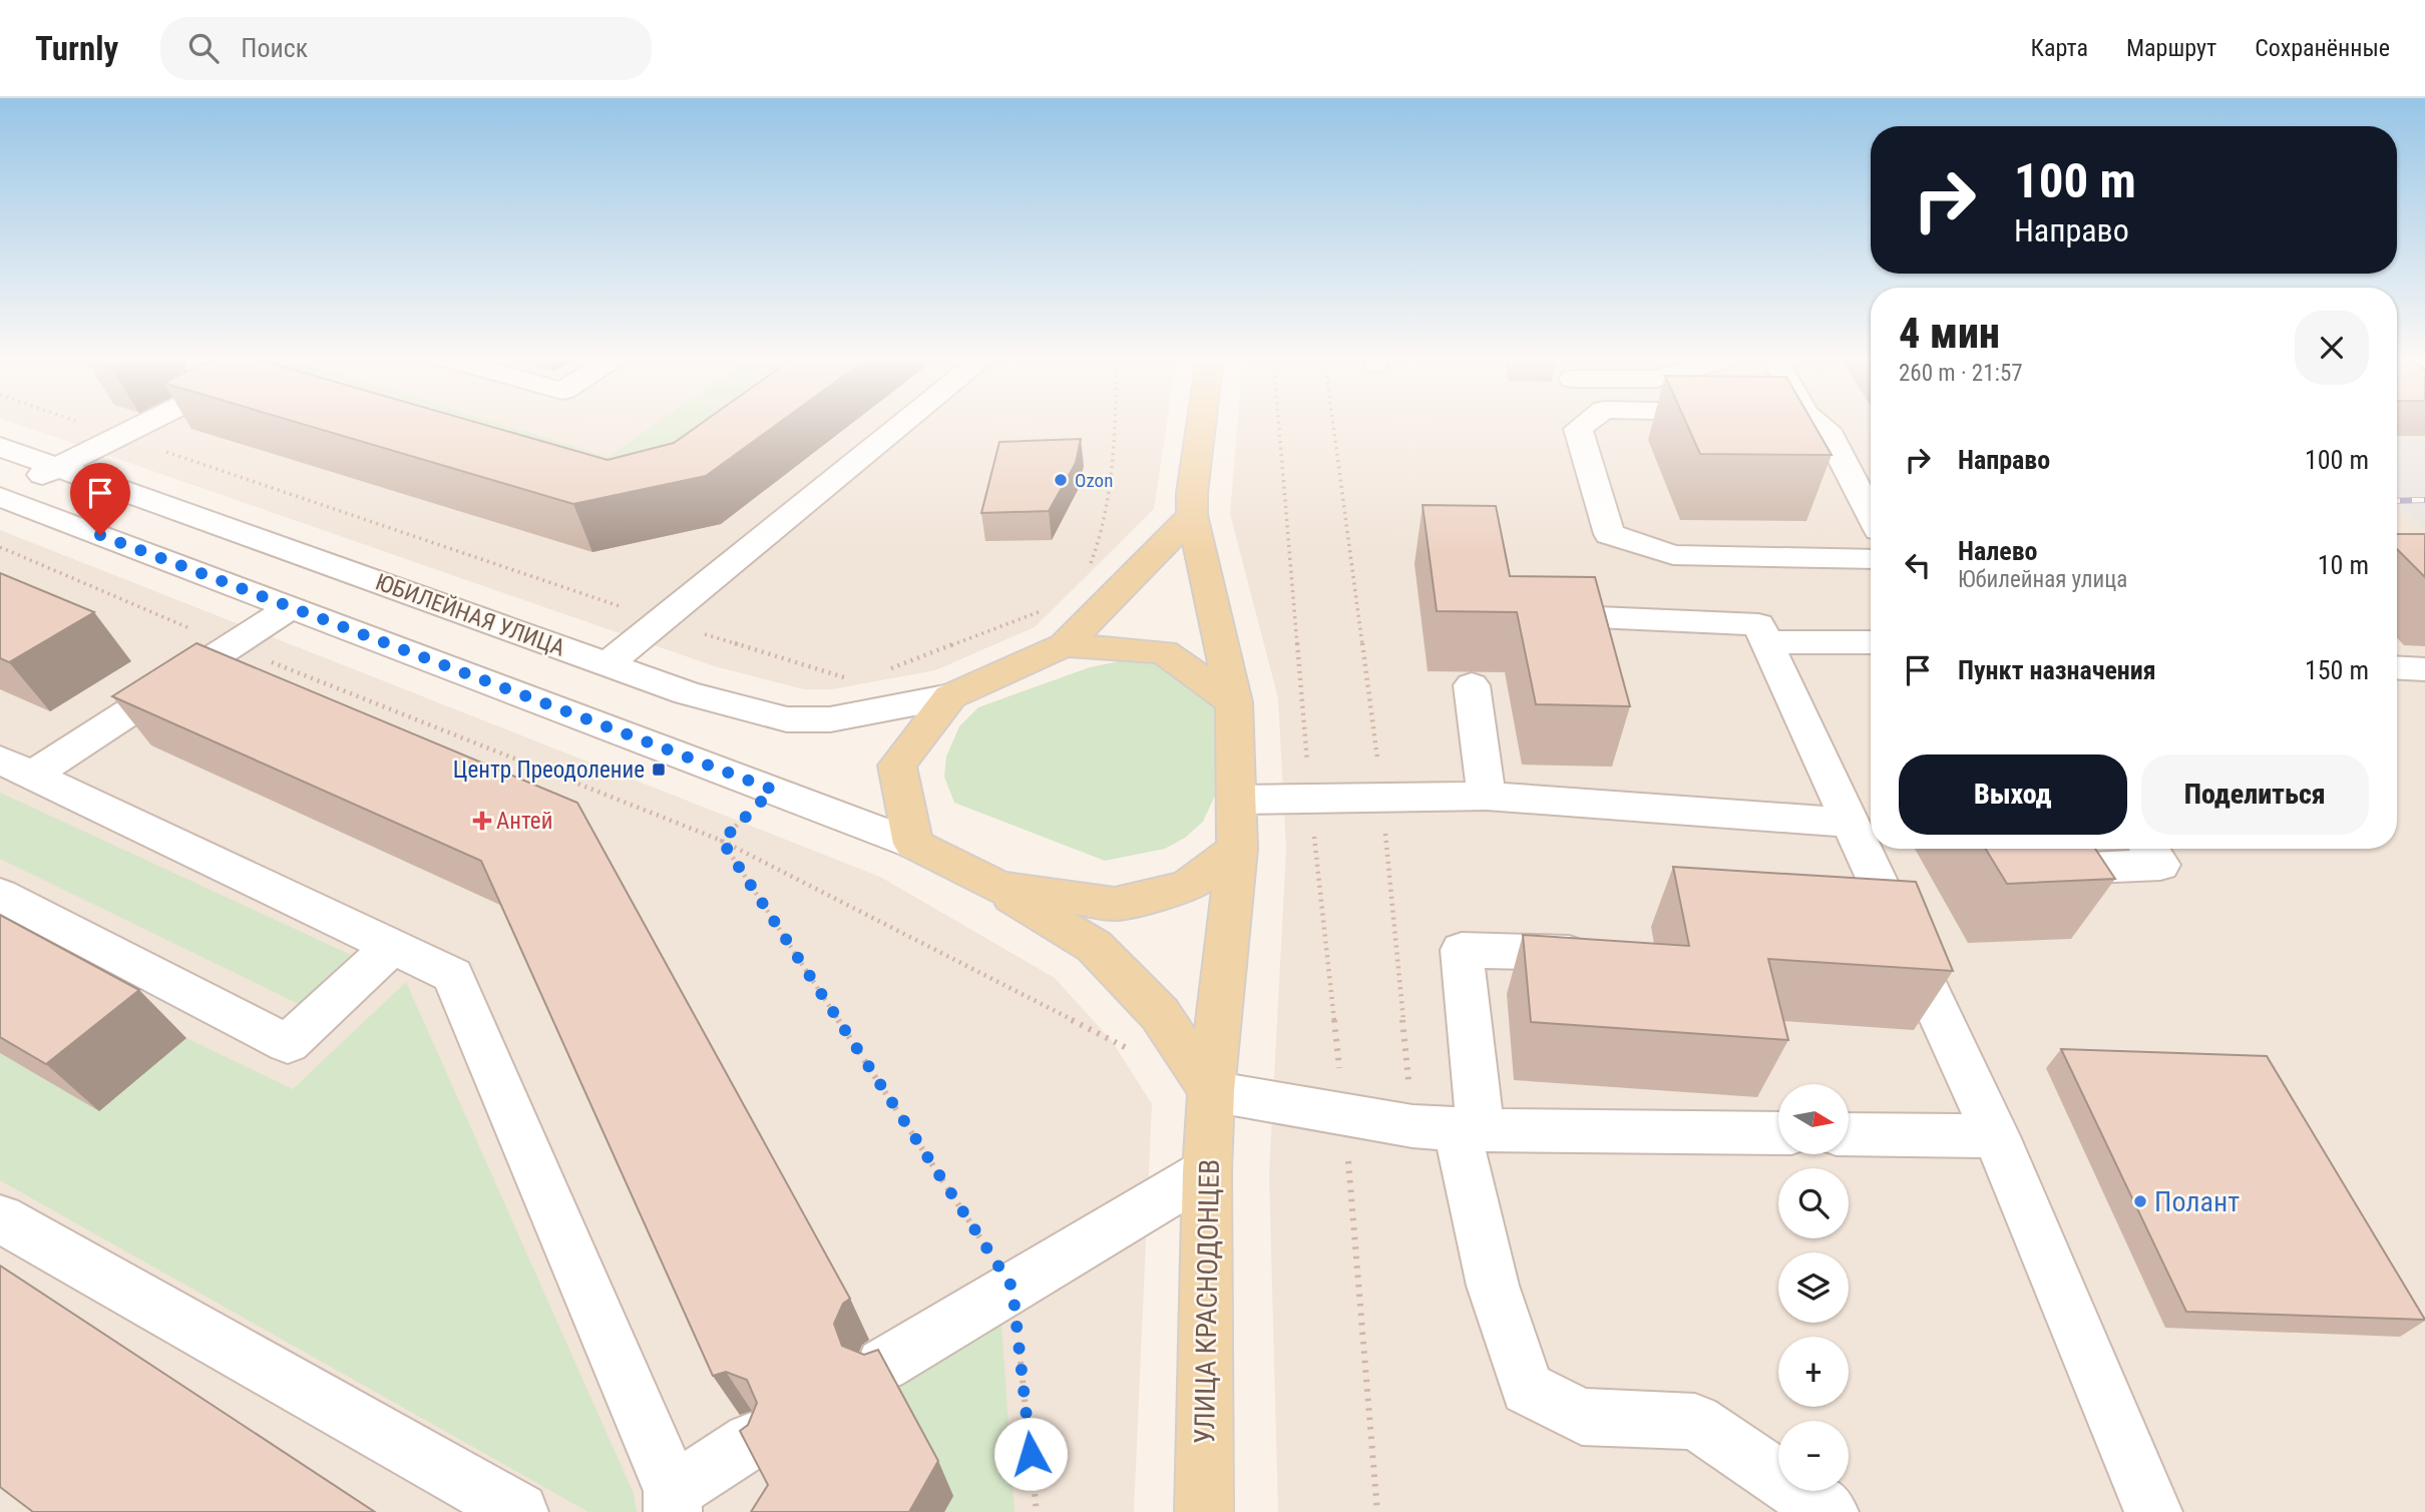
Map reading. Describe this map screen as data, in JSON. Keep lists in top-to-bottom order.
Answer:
{
  "streets": {
    "main road": ["УЛИЦА КРАСНОДОНЦЕВ"],
    "street": ["ЮБИЛЕЙНАЯ УЛИЦА"]
  },
  "places": {
    "other": ["Ozon", "Полант"],
    "transit": ["Центр Преодоление"],
    "health": ["Антей"]
  },
  "north": "right",
  "page": {
    "header": "Turnly",
    "search": "Поиск",
    "nav": ["Карта", "Маршрут", "Сохранённые"],
    "turn": ["100 m", "Направо"],
    "heading": ["4 мин", "260 m · 21:57"],
    "list": [
      {
        "name": "Направо",
        "value": "100 m"
      },
      {
        "name": "Налево",
        "note": "Юбилейная улица",
        "value": "10 m"
      },
      {
        "name": "Пункт назначения",
        "value": "150 m"
      }
    ],
    "buttons": ["Выход", "Поделиться"],
    "map_buttons": ["+", "−"]
  }
}
